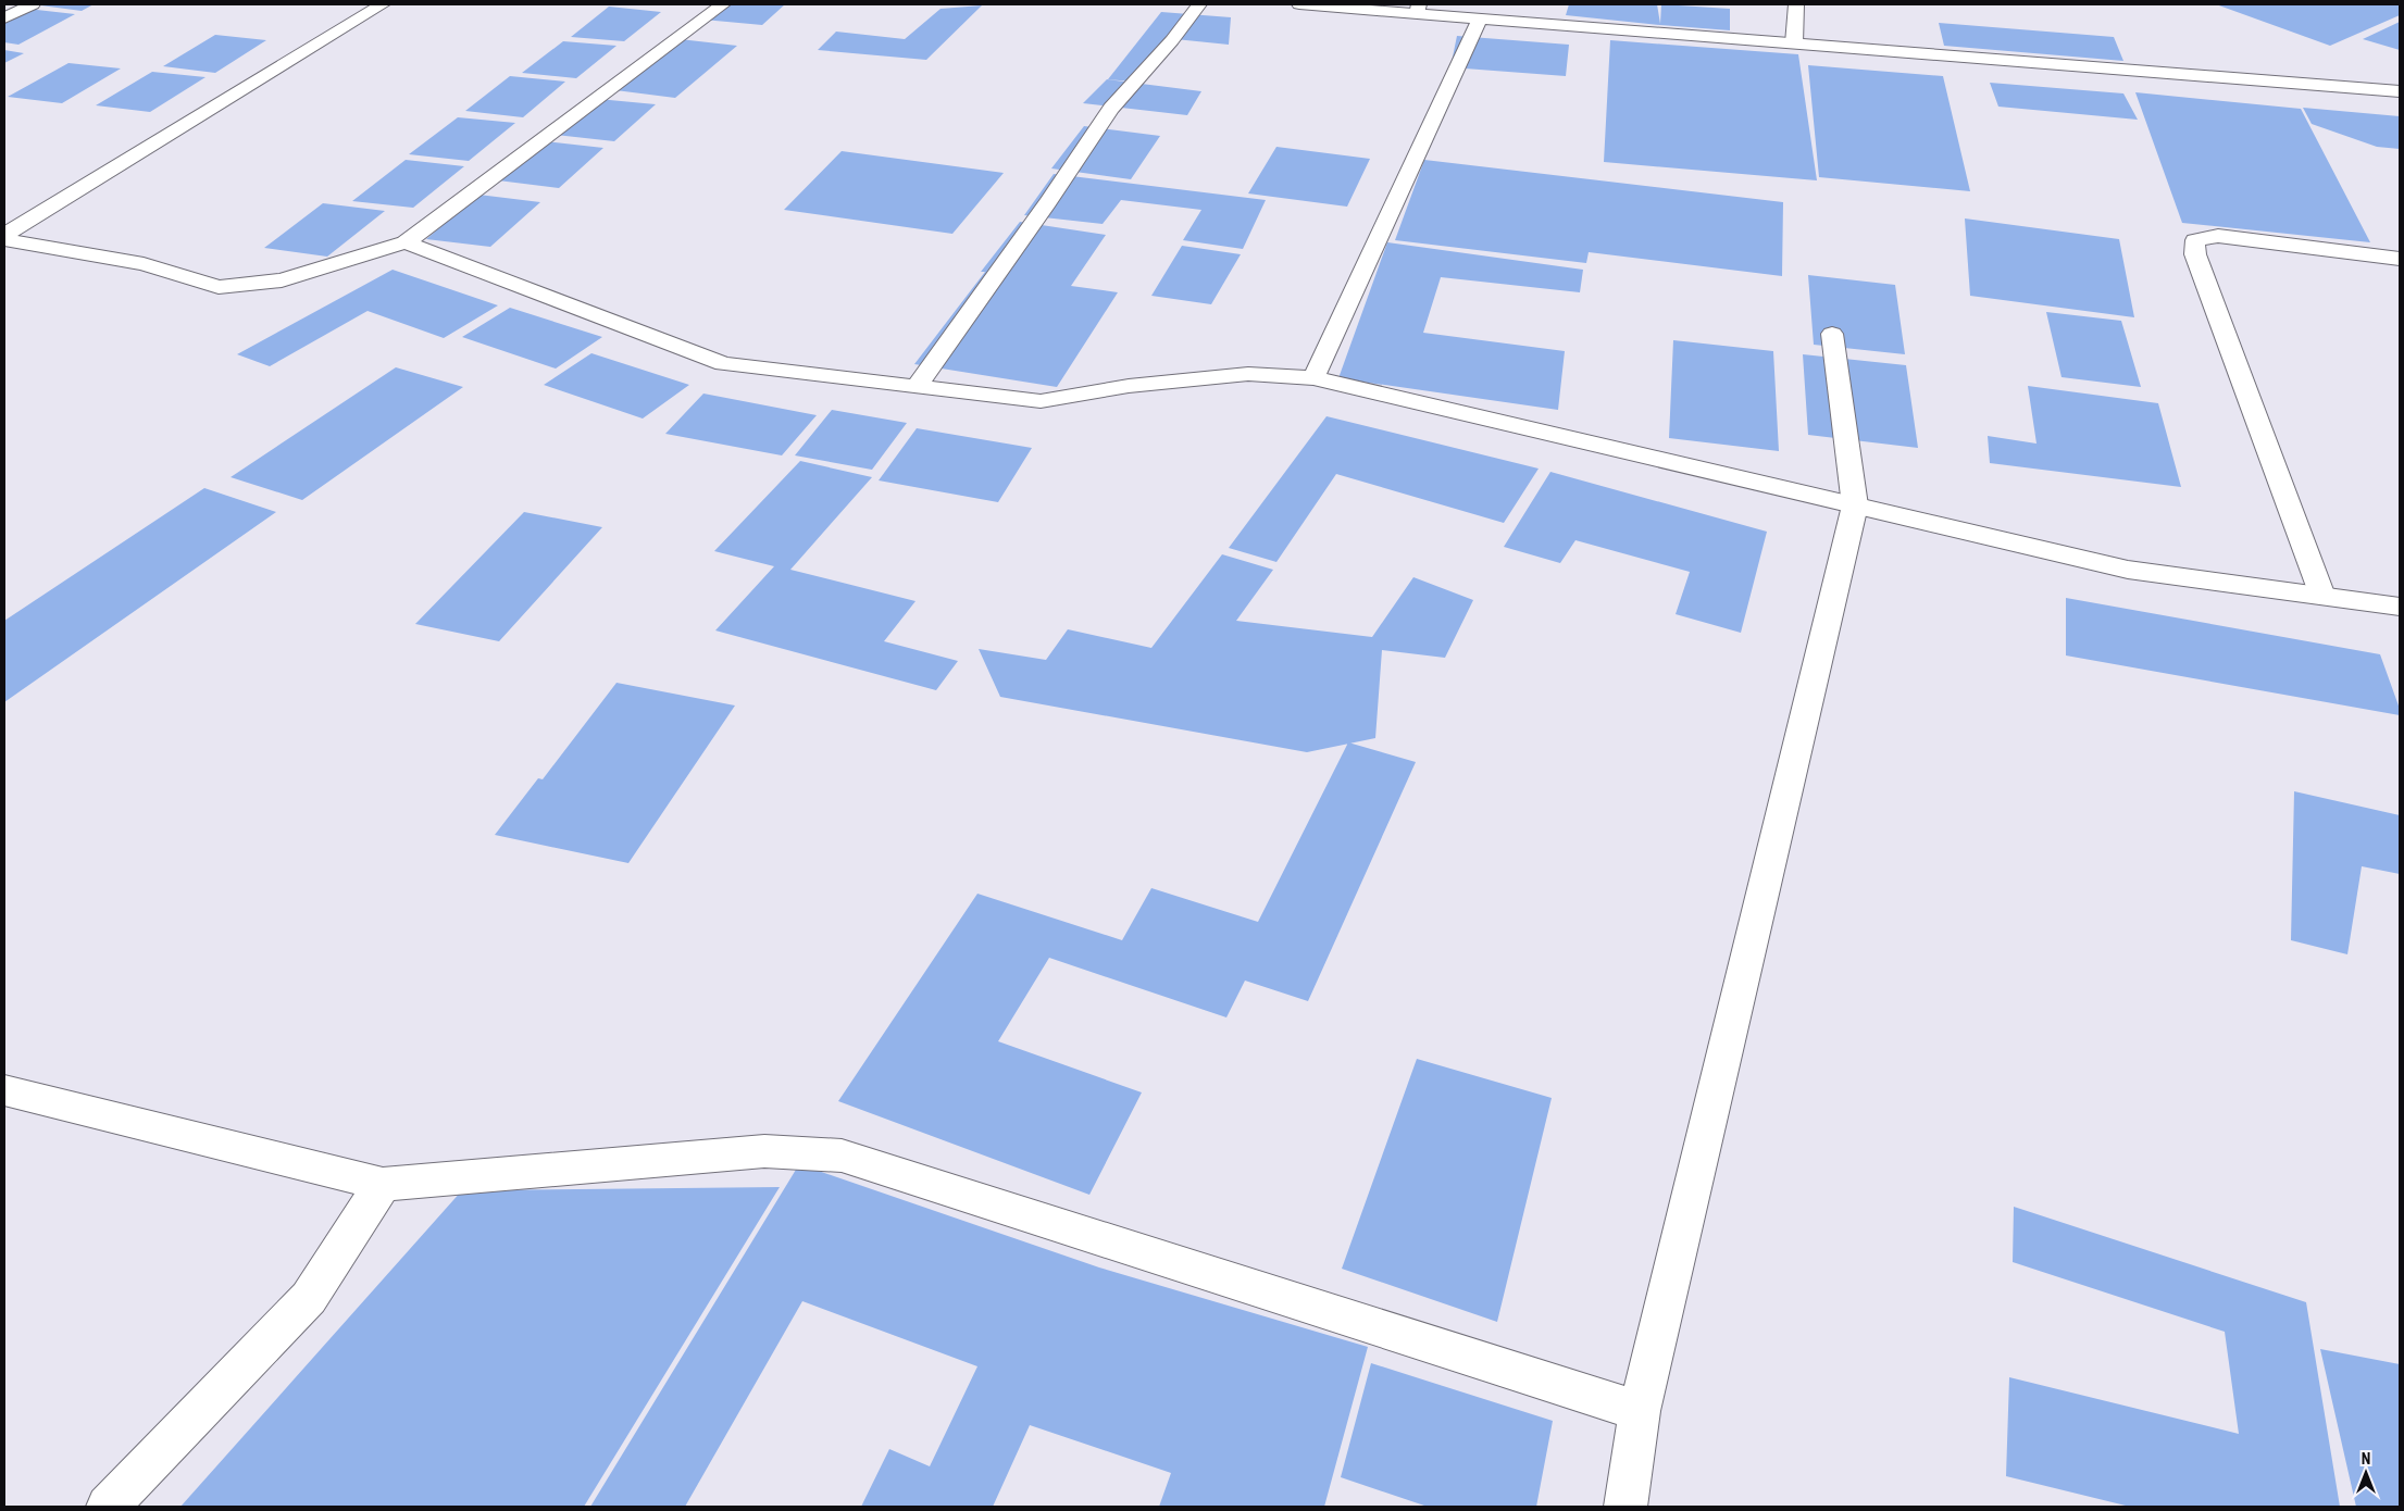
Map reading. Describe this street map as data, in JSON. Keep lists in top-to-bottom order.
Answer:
{
  "north": "top"
}
